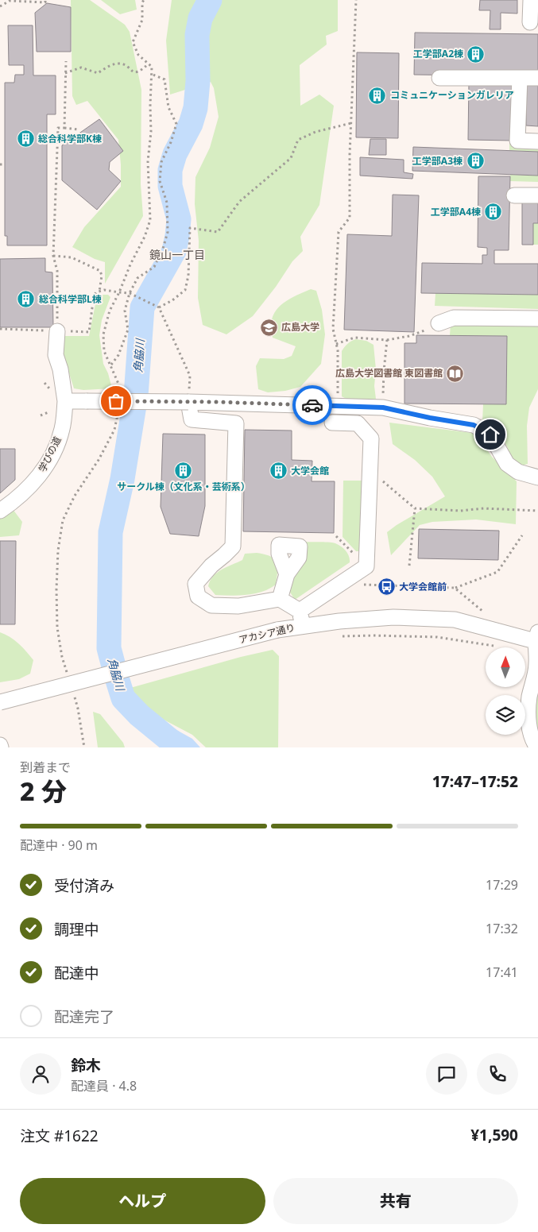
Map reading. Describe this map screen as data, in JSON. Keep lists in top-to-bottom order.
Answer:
{
  "streets": {
    "street": ["学びの道", "アカシア通り"]
  },
  "districts": ["鏡山一丁目"],
  "water": ["角脇川"],
  "places": {
    "building": [
      "工学部A2棟",
      "コミュニケーションガレリア",
      "総合科学部K棟",
      "工学部A3棟",
      "工学部A4棟",
      "総合科学部L棟",
      "サークル棟（文化系・芸術系）",
      "大学会館"
    ],
    "school or university": ["広島大学"],
    "library": ["広島大学図書館 東図書館"],
    "bus stop": ["大学会館前"]
  },
  "north": "top",
  "page": {
    "heading": ["2 分", "到着まで", "17:47–17:52"],
    "panel": [
      "鈴木",
      "配達員 · 4.8",
      "注文 #1622",
      "¥1,590"
    ],
    "bar": "配達中 · 90 m",
    "list": [
      ["受付済み", "17:29"],
      ["調理中", "17:32"],
      ["配達中", "17:41"],
      "配達完了"
    ],
    "buttons": ["ヘルプ", "共有"]
  }
}
